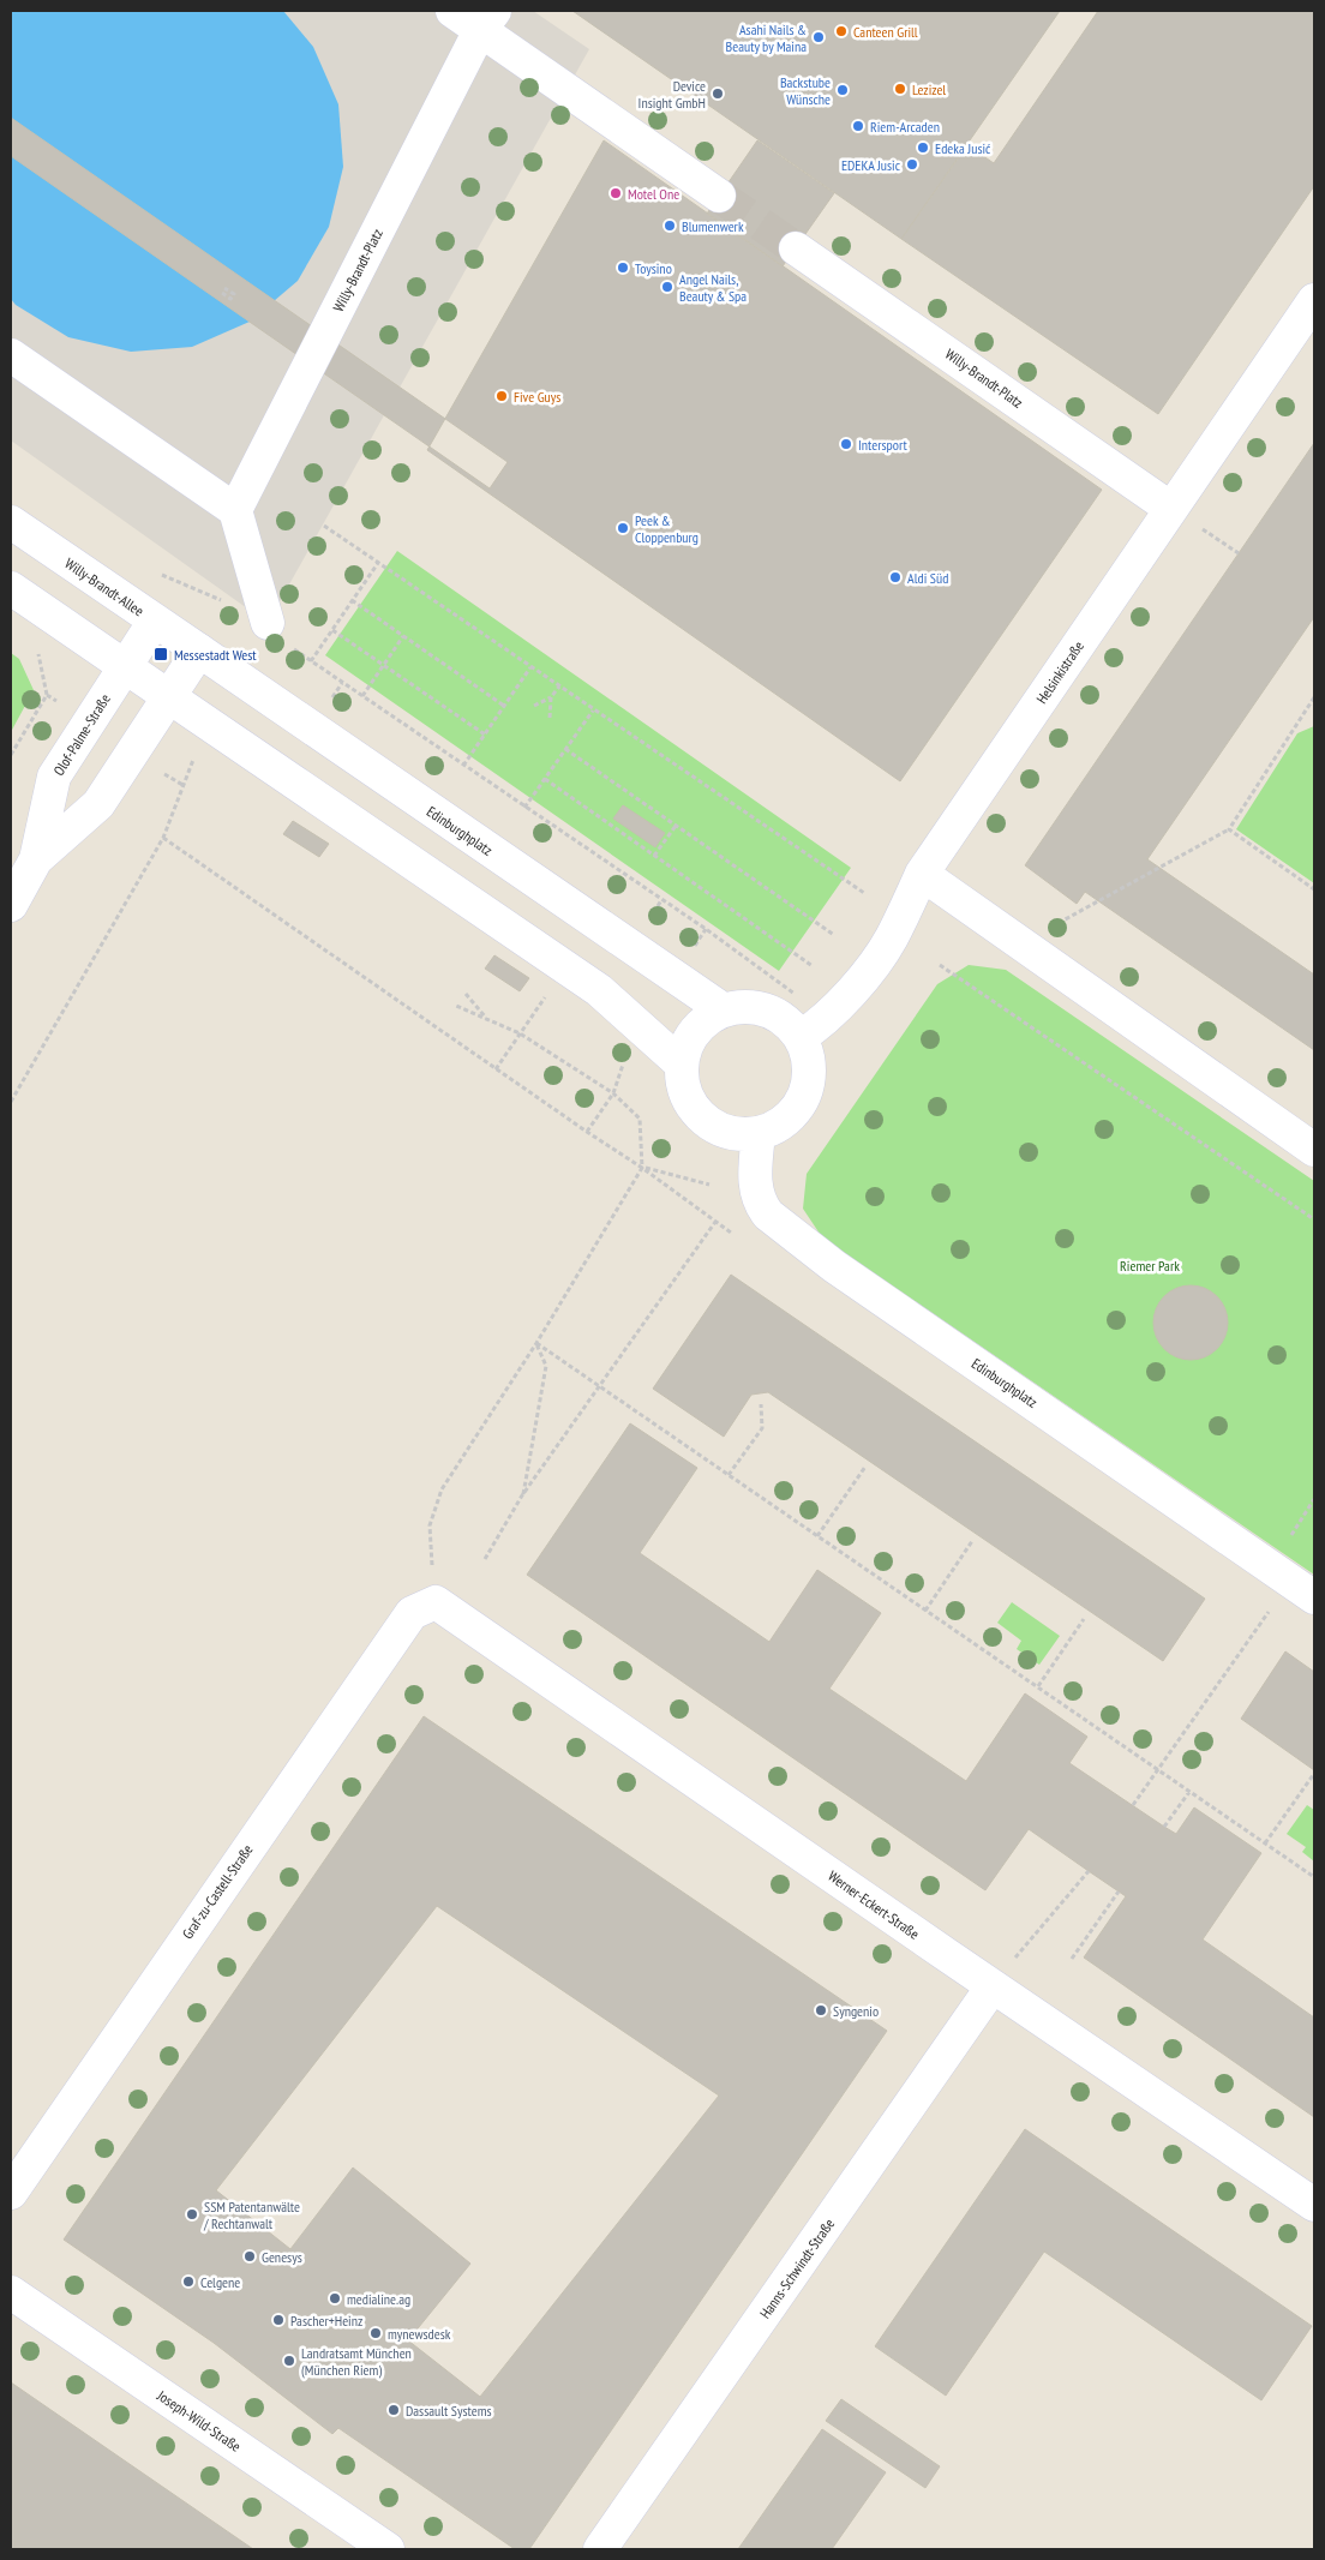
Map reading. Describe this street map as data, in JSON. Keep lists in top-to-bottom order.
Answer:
{
  "streets": {
    "street": [
      "Willy-Brandt-Platz",
      "Willy-Brandt-Allee",
      "Helsinkistraße",
      "Olof-Palme-Straße",
      "Edinburghplatz",
      "Graf-zu-Castell-Straße",
      "Werner-Eckert-Straße",
      "Hanns-Schwindt-Straße",
      "Joseph-Wild-Straße"
    ]
  },
  "crossings": [
    ["Willy-Brandt-Platz", "Helsinkistraße"],
    ["Willy-Brandt-Allee", "Olof-Palme-Straße"],
    ["Willy-Brandt-Allee", "Edinburghplatz"],
    ["Helsinkistraße", "Edinburghplatz"],
    ["Olof-Palme-Straße", "Edinburghplatz"],
    ["Graf-zu-Castell-Straße", "Werner-Eckert-Straße"],
    ["Werner-Eckert-Straße", "Hanns-Schwindt-Straße"]
  ],
  "parks": ["Riemer Park"],
  "places": {
    "other": [
      "Canteen Grill",
      "Asahi Nails & Beauty by Maina",
      "Lezizel",
      "Backstube Wünsche",
      "Device Insight GmbH",
      "Riem-Arcaden",
      "Edeka Jusić",
      "EDEKA Jusic",
      "Motel One",
      "Blumenwerk",
      "Toysino",
      "Angel Nails, Beauty & Spa",
      "Five Guys",
      "Intersport",
      "Peek & Cloppenburg",
      "Aldi Süd",
      "Syngenio",
      "SSM Patentanwälte / Rechtanwalt",
      "Genesys",
      "Celgene",
      "medialine.ag",
      "Pascher+Heinz",
      "mynewsdesk",
      "Landratsamt München (München Riem)",
      "Dassault Systems"
    ],
    "transit": ["Messestadt West"]
  }
}
